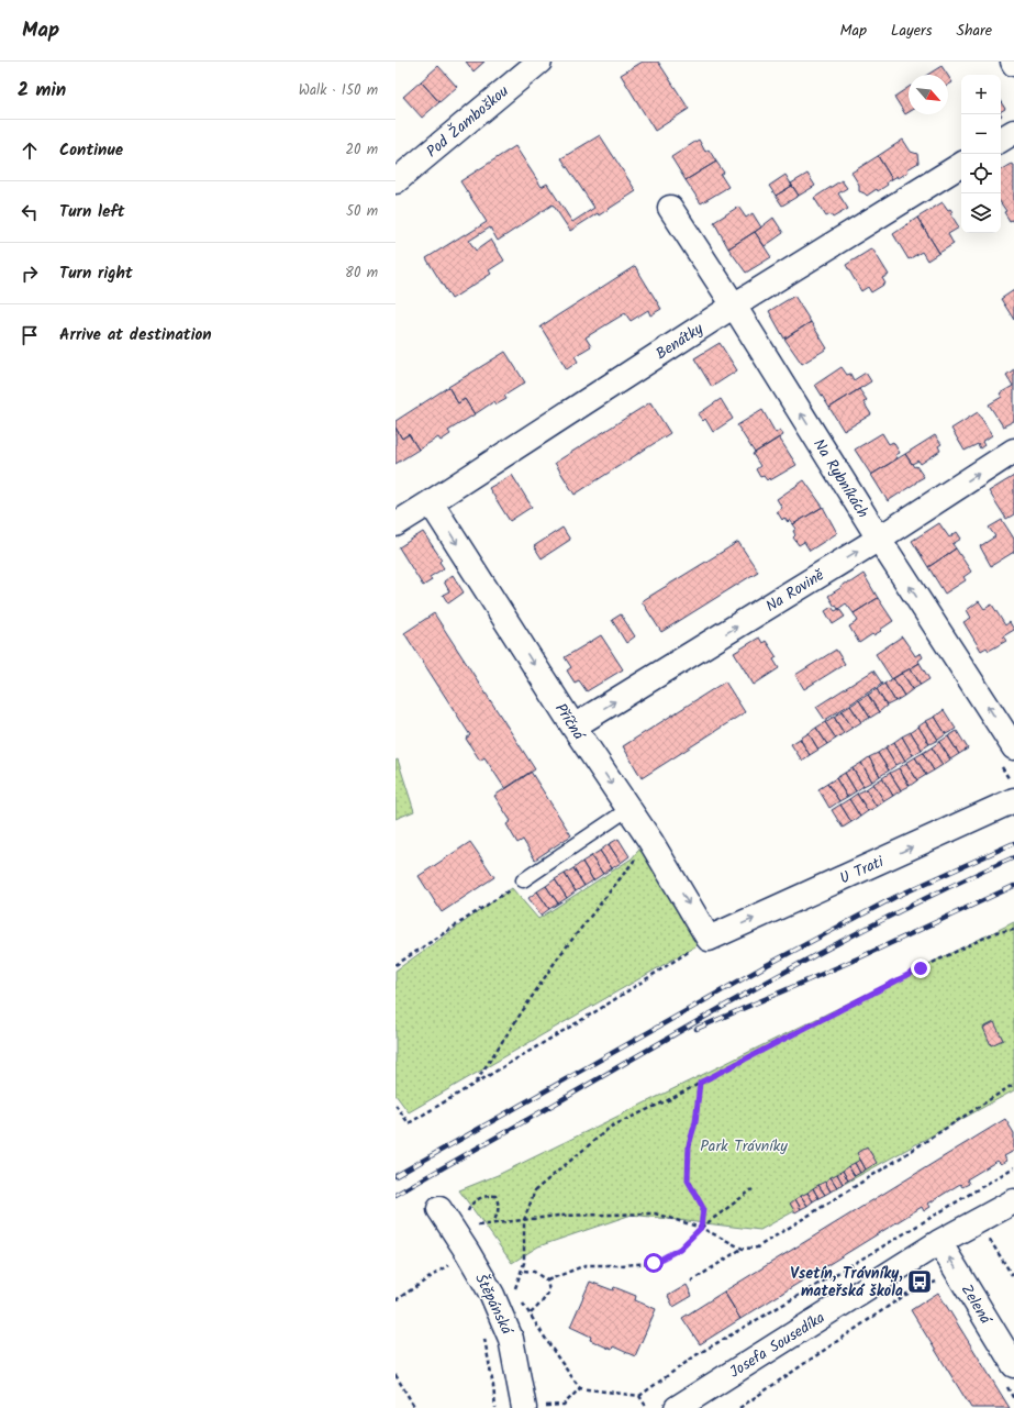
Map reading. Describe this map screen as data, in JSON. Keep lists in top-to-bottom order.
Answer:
{
  "streets": {
    "street": [
      "Pod Žamboškou",
      "Benátky",
      "Na Rybníkách",
      "Na Rovině",
      "Příčná",
      "U Trati",
      "Štěpánská",
      "Zelená",
      "Josefa Sousedíka"
    ]
  },
  "crossings": [
    ["Benátky", "Na Rybníkách"],
    ["Benátky", "Příčná"],
    ["Na Rybníkách", "Na Rovině"],
    ["Na Rovině", "Příčná"],
    ["Příčná", "U Trati"],
    ["Zelená", "Josefa Sousedíka"]
  ],
  "one_way": [
    "Na Rybníkách",
    "Na Rovině",
    "Příčná",
    "U Trati",
    "Zelená"
  ],
  "parks": ["Park Trávníky"],
  "places": {
    "bus stop": ["Vsetín, Trávníky, mateřská škola"]
  },
  "north": "bottom right",
  "page": {
    "header": "Map",
    "nav": ["Map", "Layers", "Share"],
    "heading": ["2 min", "Walk · 150 m"],
    "map_buttons": ["+", "−"],
    "list": [
      ["Continue", "20 m"],
      ["Turn left", "50 m"],
      ["Turn right", "80 m"],
      "Arrive at destination"
    ]
  }
}
